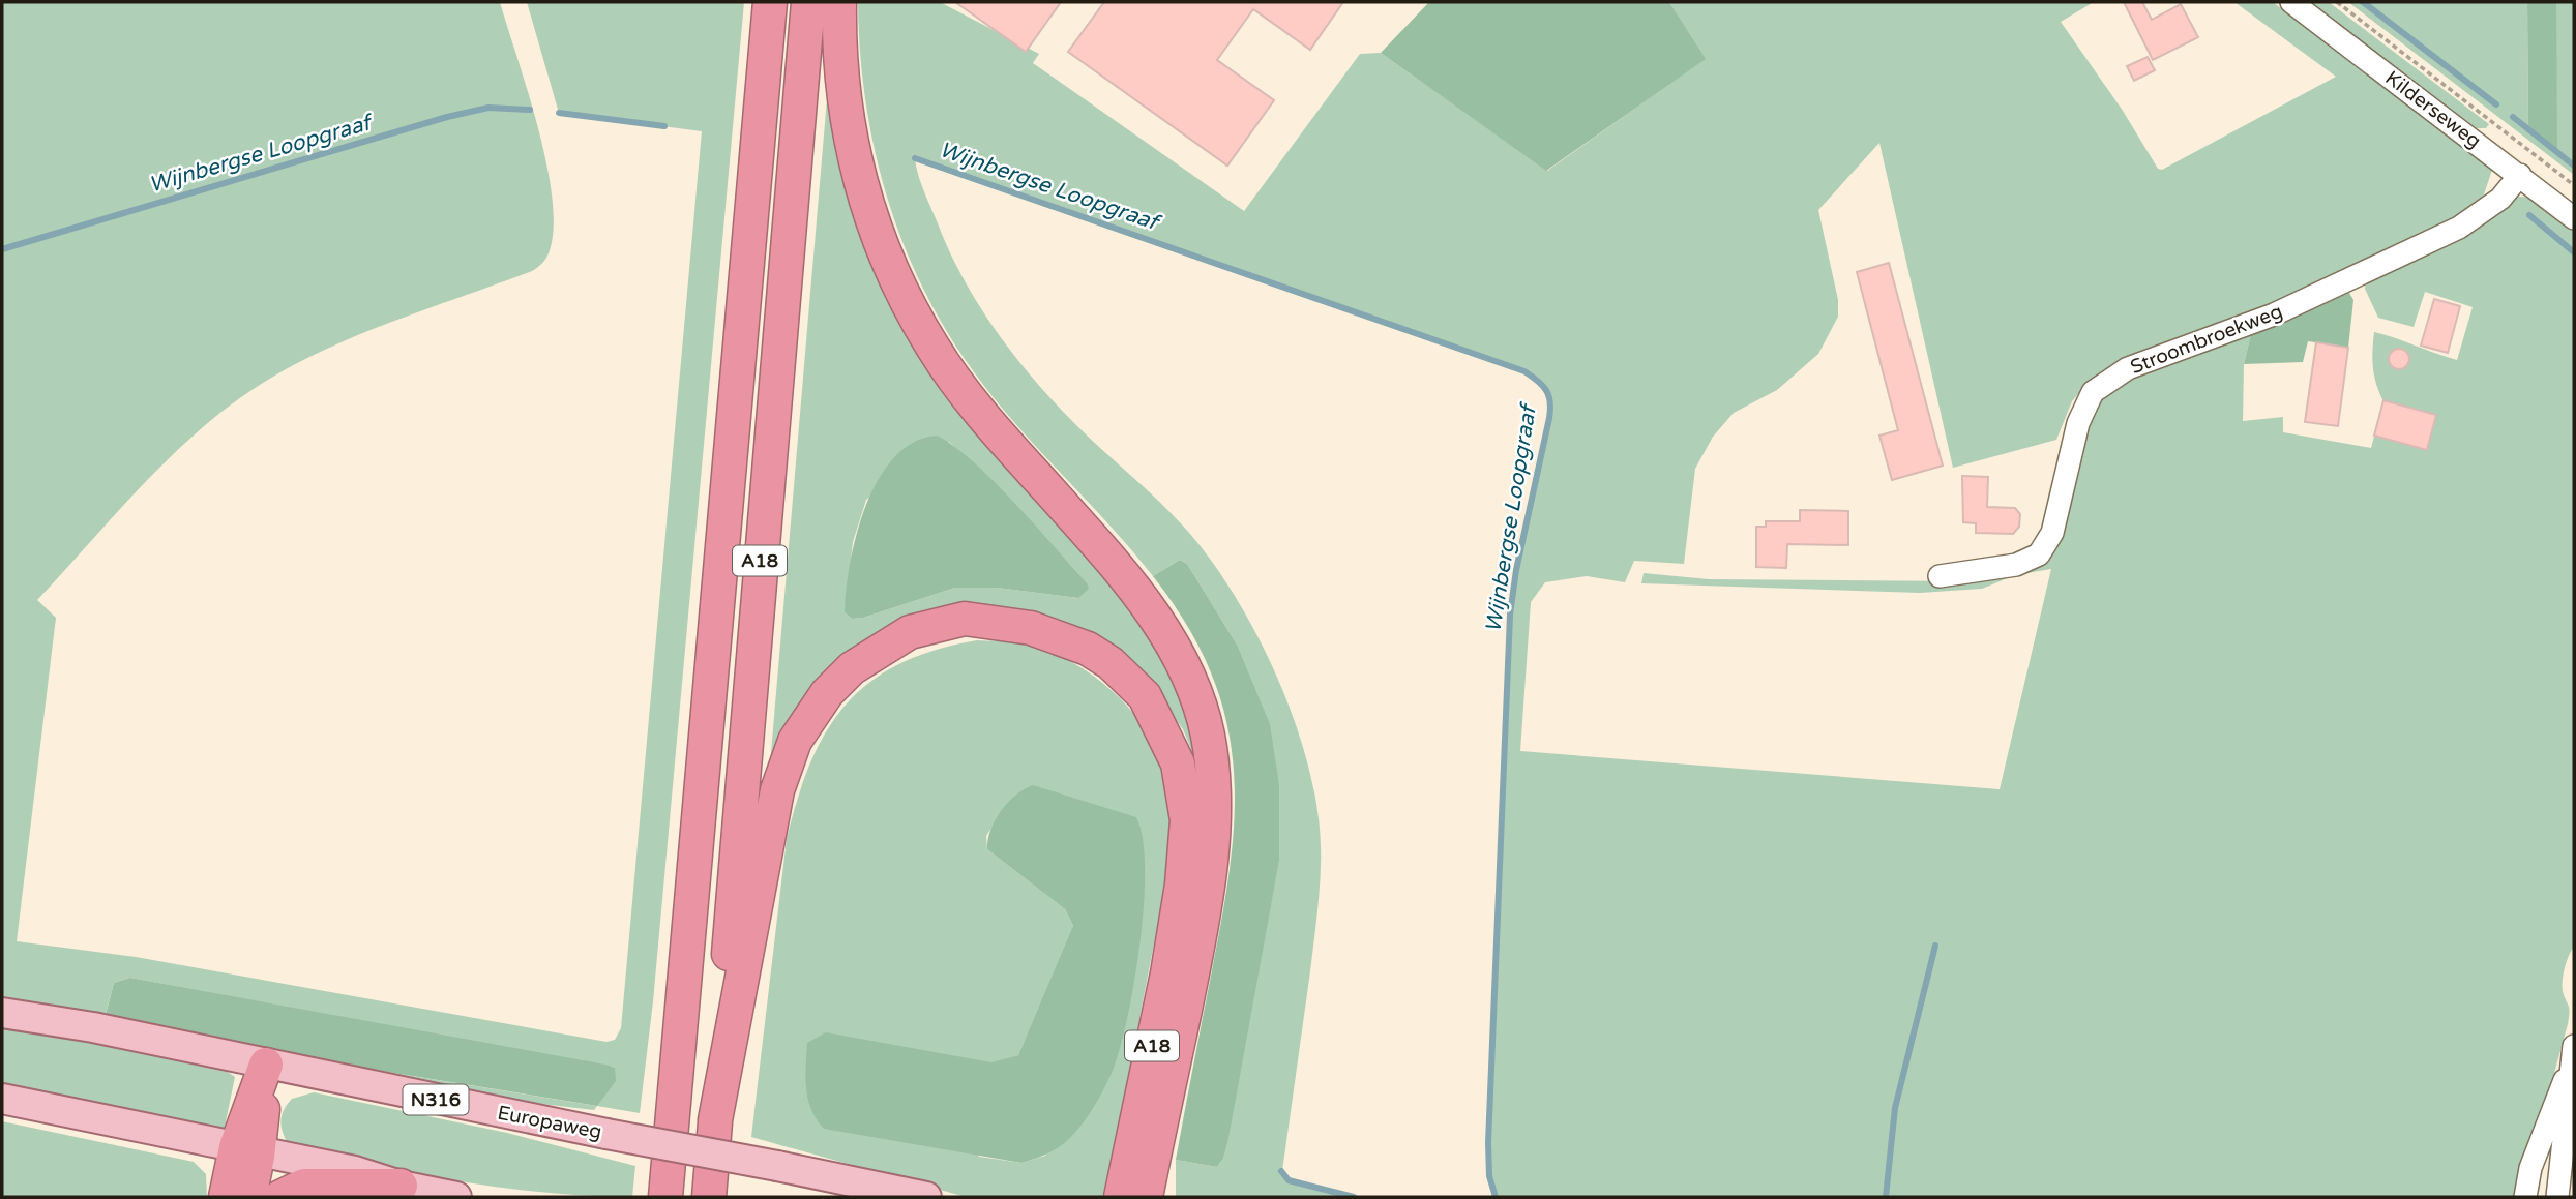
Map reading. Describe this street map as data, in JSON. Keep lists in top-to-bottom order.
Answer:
{
  "streets": {
    "highway": ["A18"],
    "main road": ["N316", "Europaweg"],
    "street": ["Kilderseweg", "Stroombroekweg"]
  },
  "crossings": [
    ["Kilderseweg", "Stroombroekweg"]
  ],
  "water": ["Wijnbergse Loopgraaf"]
}
